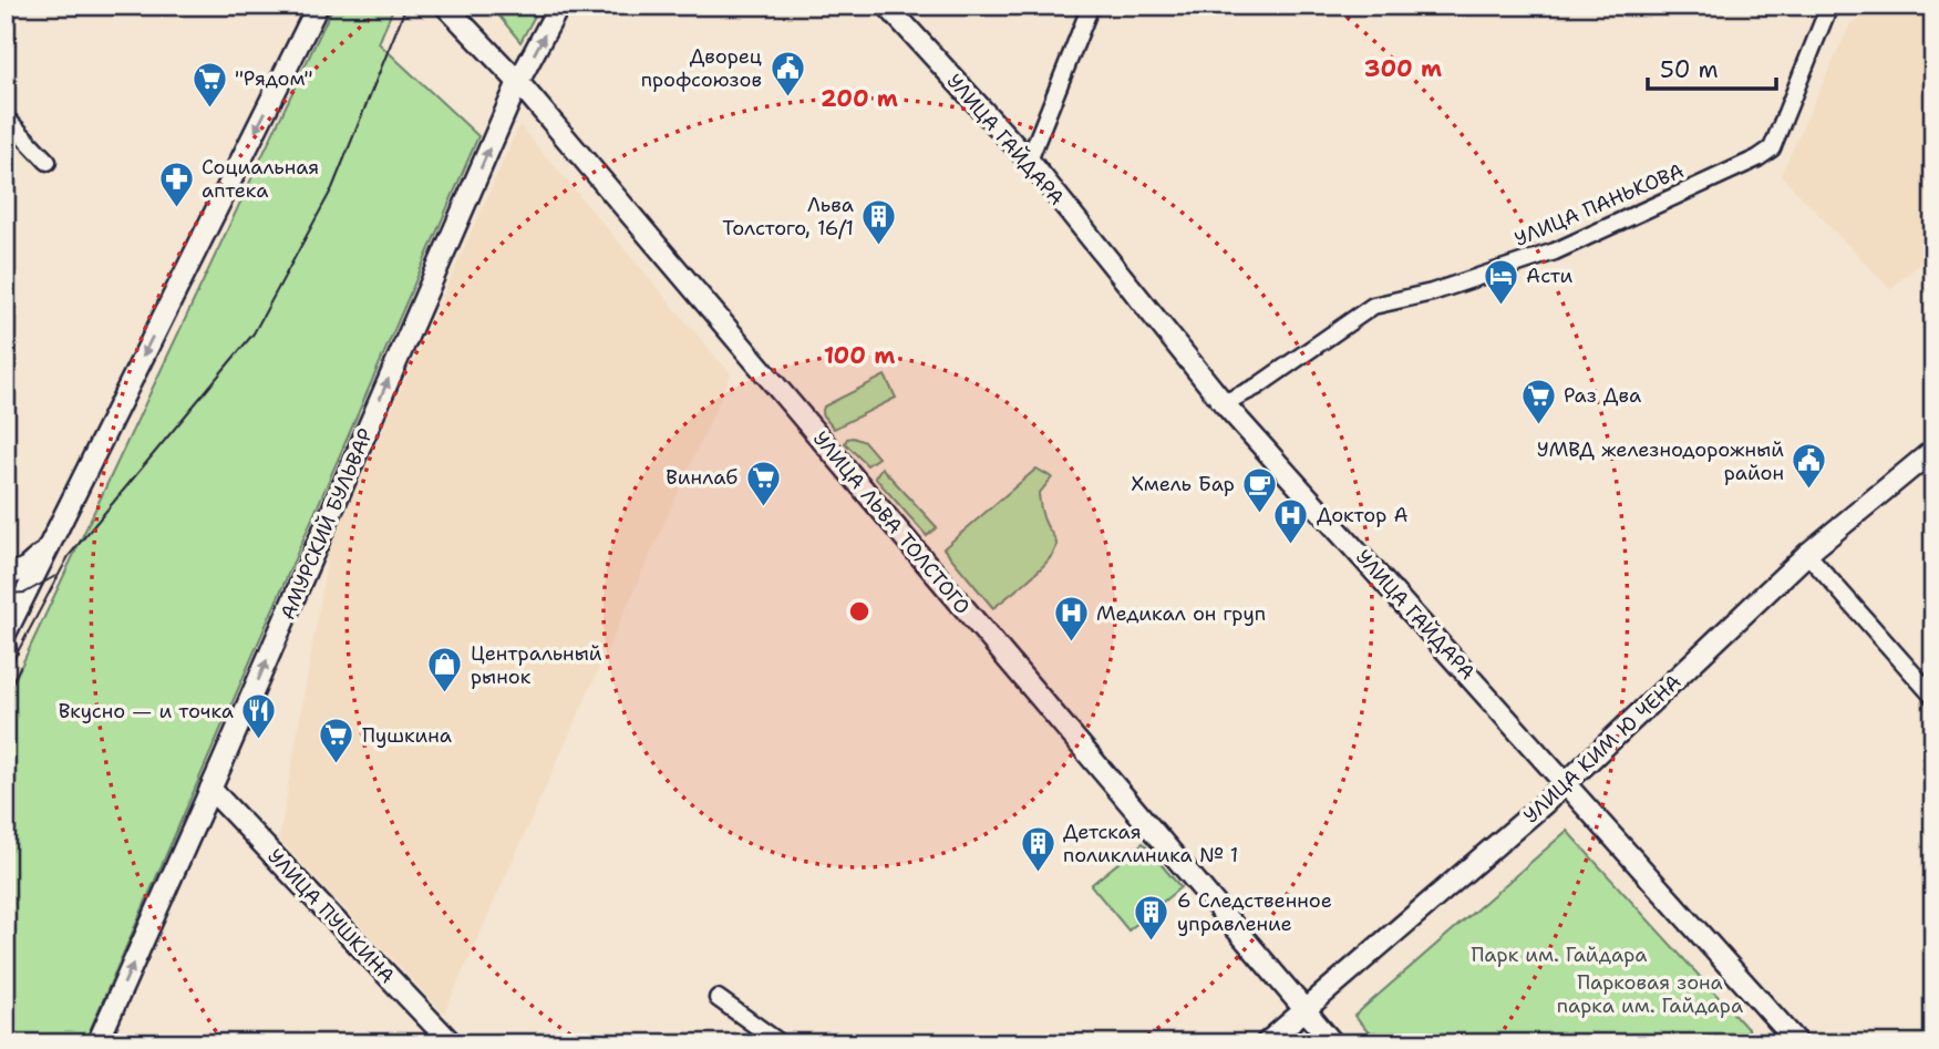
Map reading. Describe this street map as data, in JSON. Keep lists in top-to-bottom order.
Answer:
{
  "streets": {
    "street": [
      "УЛИЦА ГАЙДАРА",
      "УЛИЦА ПАНЬКОВА",
      "УЛИЦА ЛЬВА ТОЛСТОГО",
      "АМУРСКИЙ БУЛЬВАР",
      "УЛИЦА КИМ Ю ЧЕНА",
      "УЛИЦА ПУШКИНА"
    ]
  },
  "crossings": [
    ["УЛИЦА ГАЙДАРА", "УЛИЦА ПАНЬКОВА"],
    ["УЛИЦА ГАЙДАРА", "УЛИЦА КИМ Ю ЧЕНА"],
    ["УЛИЦА ЛЬВА ТОЛСТОГО", "АМУРСКИЙ БУЛЬВАР"],
    ["УЛИЦА ЛЬВА ТОЛСТОГО", "УЛИЦА КИМ Ю ЧЕНА"],
    ["АМУРСКИЙ БУЛЬВАР", "УЛИЦА ПУШКИНА"]
  ],
  "one_way": ["АМУРСКИЙ БУЛЬВАР"],
  "parks": ["Парк им. Гайдара", "Парковая зона парка им. Гайдара"],
  "places": {
    "public building": ["Дворец профсоюзов", "УМВД железнодорожный район"],
    "supermarket": [
      "\"Рядом\"",
      "Раз Два",
      "Винлаб",
      "Пушкина"
    ],
    "pharmacy": ["Социальная аптека"],
    "building": ["Льва Толстого, 16/1", "Детская поликлиника № 1", "6 Следственное управление"],
    "hotel": ["Асти"],
    "cafe": ["Хмель Бар"],
    "hospital": ["Доктор А", "Медикал он груп"],
    "shop": ["Центральный рынок"],
    "restaurant": ["Вкусно — и точка"]
  },
  "scale_bar": "50 m",
  "rings": ["300 m", "200 m", "100 m"]
}
